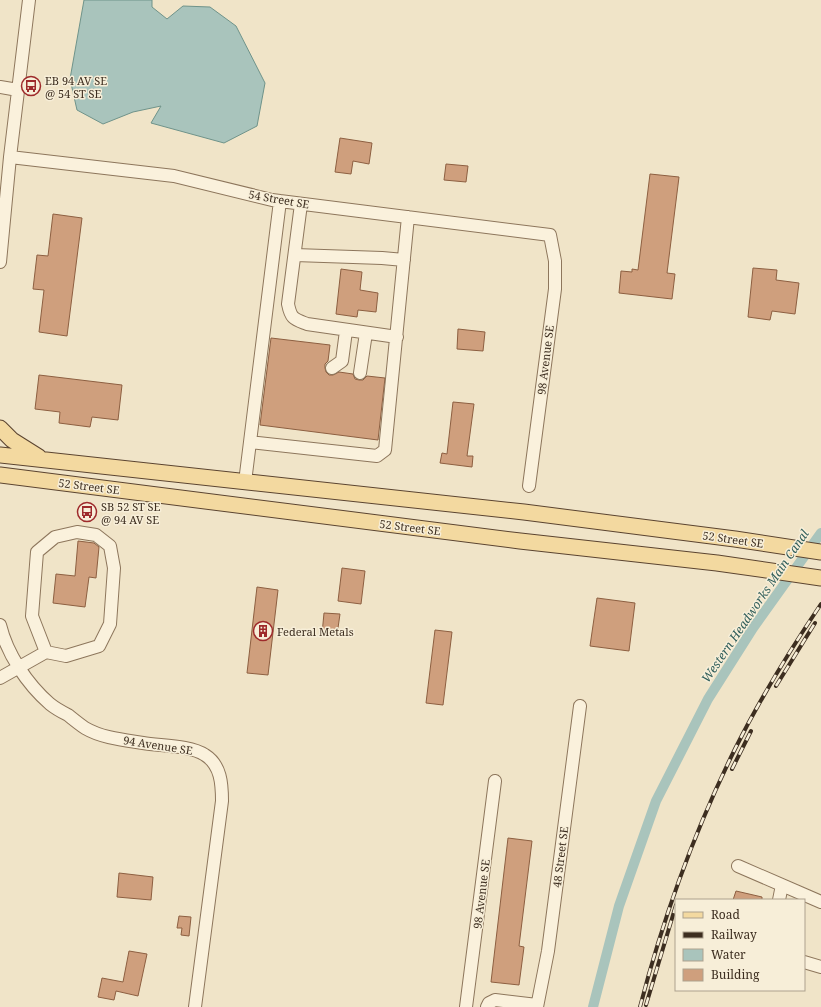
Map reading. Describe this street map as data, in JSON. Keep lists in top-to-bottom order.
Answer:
{
  "streets": {
    "main road": ["52 Street SE"],
    "street": [
      "54 Street SE",
      "98 Avenue SE",
      "94 Avenue SE",
      "48 Street SE"
    ]
  },
  "crossings": [
    ["54 Street SE", "98 Avenue SE"]
  ],
  "water": ["Western Headworks Main Canal"],
  "places": {
    "bus stop": ["EB 94 AV SE @ 54 ST SE", "SB 52 ST SE @ 94 AV SE"],
    "building": ["Federal Metals"]
  },
  "legend": [
    "Road",
    "Railway",
    "Water",
    "Building"
  ]
}
